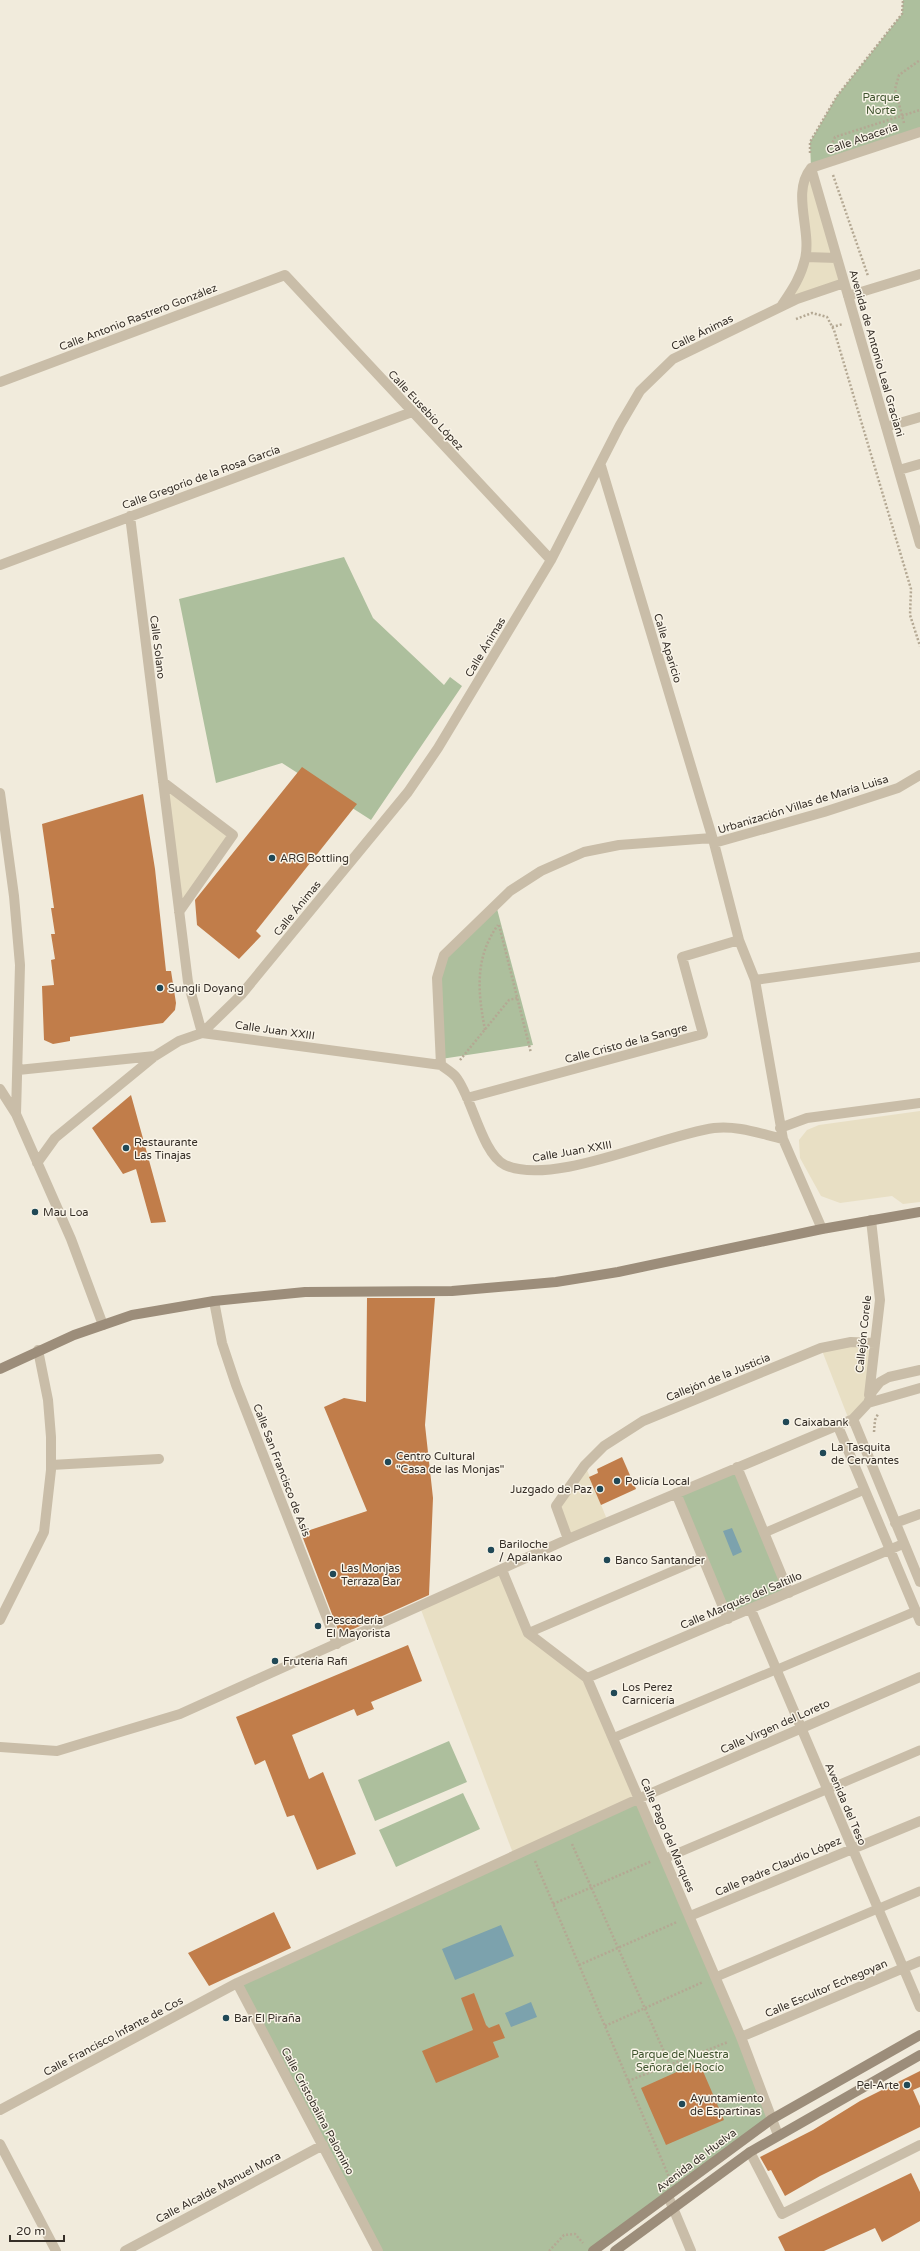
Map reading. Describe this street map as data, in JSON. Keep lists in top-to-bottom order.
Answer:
{
  "streets": {
    "main road": ["Avenida de Huelva"],
    "street": [
      "Calle Abacería",
      "Calle Antonio Rastrero González",
      "Calle Ánimas",
      "Avenida de Antonio Leal Graciani",
      "Calle Eusebio López",
      "Calle Gregorio de la Rosa García",
      "Calle Solano",
      "Calle Aparicio",
      "Urbanización Villas de María Luisa",
      "Calle Juan XXIII",
      "Calle Cristo de la Sangre",
      "Callejón Corele",
      "Callejón de la Justicia",
      "Calle San Francisco de Asís",
      "Calle Marqués del Saltillo",
      "Calle Virgen del Loreto",
      "Avenida del Teso",
      "Calle Pago del Marques",
      "Calle Padre Claudio López",
      "Calle Escultor Echegoyan",
      "Calle Francisco Infante de Cos",
      "Calle Cristobalina Palomino",
      "Calle Alcalde Manuel Mora"
    ]
  },
  "crossings": [
    ["Calle Abacería", "Avenida de Antonio Leal Graciani"],
    ["Calle Antonio Rastrero González", "Calle Eusebio López"],
    ["Calle Ánimas", "Avenida de Antonio Leal Graciani"],
    ["Calle Ánimas", "Calle Eusebio López"],
    ["Calle Ánimas", "Calle Solano"],
    ["Calle Ánimas", "Calle Aparicio"],
    ["Calle Ánimas", "Calle Juan XXIII"],
    ["Calle Eusebio López", "Calle Gregorio de la Rosa García"],
    ["Calle Gregorio de la Rosa García", "Calle Solano"],
    ["Calle Solano", "Calle Juan XXIII"],
    ["Calle Aparicio", "Urbanización Villas de María Luisa"],
    ["Calle Aparicio", "Calle Juan XXIII"],
    ["Calle Aparicio", "Calle Cristo de la Sangre"],
    ["Urbanización Villas de María Luisa", "Calle Juan XXIII"],
    ["Calle Juan XXIII", "Calle Cristo de la Sangre"],
    ["Callejón Corele", "Callejón de la Justicia"],
    ["Calle Marqués del Saltillo", "Avenida del Teso"],
    ["Calle Marqués del Saltillo", "Calle Pago del Marques"],
    ["Calle Virgen del Loreto", "Avenida del Teso"],
    ["Calle Virgen del Loreto", "Calle Pago del Marques"],
    ["Calle Virgen del Loreto", "Calle Francisco Infante de Cos"],
    ["Avenida del Teso", "Calle Padre Claudio López"],
    ["Avenida del Teso", "Calle Escultor Echegoyan"],
    ["Calle Pago del Marques", "Calle Padre Claudio López"],
    ["Calle Pago del Marques", "Calle Escultor Echegoyan"],
    ["Calle Pago del Marques", "Avenida de Huelva"],
    ["Calle Francisco Infante de Cos", "Calle Cristobalina Palomino"],
    ["Calle Cristobalina Palomino", "Calle Alcalde Manuel Mora"]
  ],
  "parks": ["Parque Norte", "Parque de Nuestra Señora del Rocío"],
  "places": [
    "ARG Bottling",
    "Sungli Doyang",
    "Restaurante Las Tinajas",
    "Mau Loa",
    "Caixabank",
    "La Tasquita de Cervantes",
    "Centro Cultural \"Casa de las Monjas\"",
    "Policía Local",
    "Juzgado de Paz",
    "Bariloche / Apalankao",
    "Banco Santander",
    "Las Monjas Terraza Bar",
    "Pescadería El Mayorista",
    "Frutería Rafi",
    "Los Perez Carnicería",
    "Bar El Piraña",
    "Pel-Arte",
    "Ayuntamiento de Espartinas"
  ],
  "scale_bar": "20 m"
}
